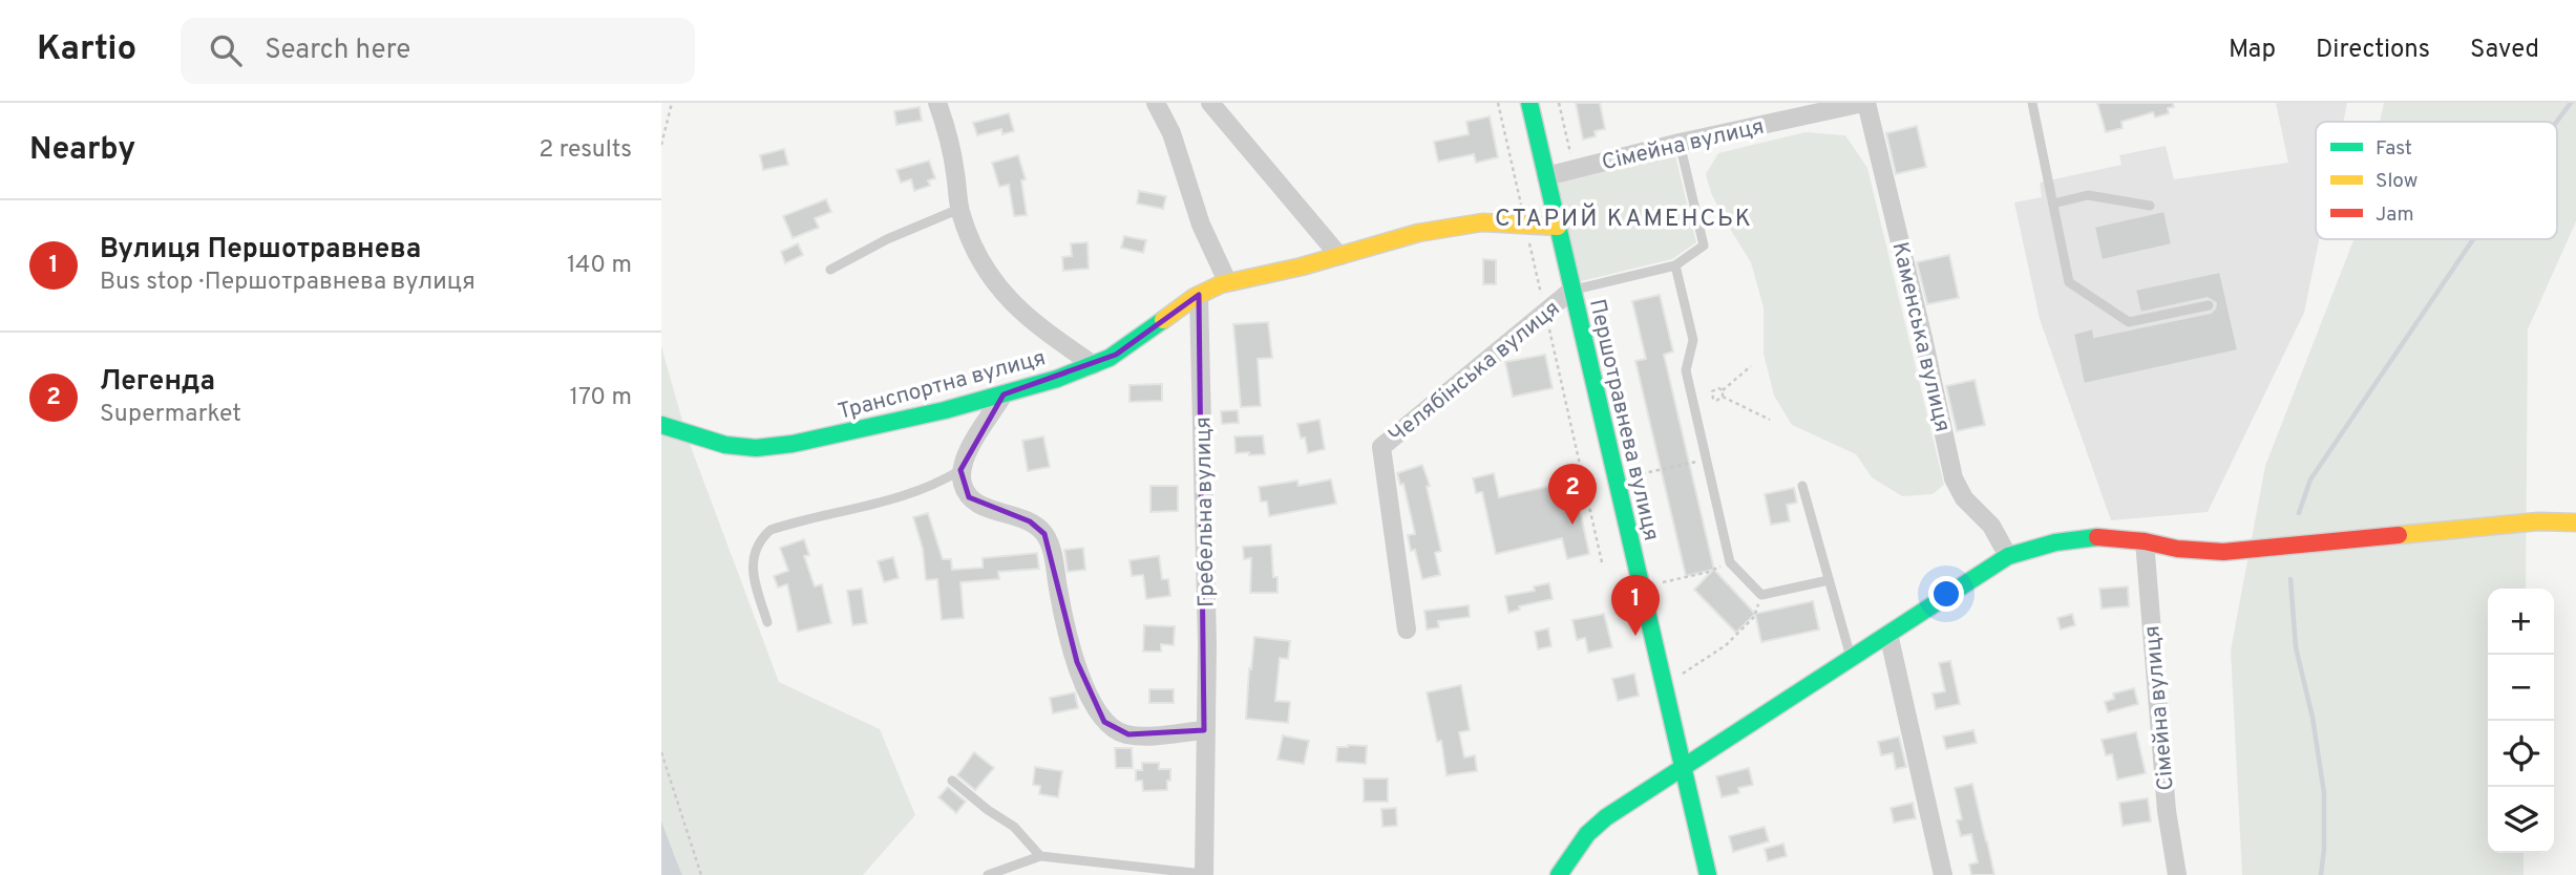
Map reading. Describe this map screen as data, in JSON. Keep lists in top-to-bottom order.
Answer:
{
  "streets": {
    "street": [
      "Сімейна вулиця",
      "Каменська вулиця",
      "Челябінська вулиця",
      "Транспортна вулиця",
      "Першотравнева вулиця",
      "Гребельна вулиця"
    ]
  },
  "crossings": [
    ["Сімейна вулиця", "Каменська вулиця"],
    ["Сімейна вулиця", "Першотравнева вулиця"],
    ["Челябінська вулиця", "Першотравнева вулиця"],
    ["Транспортна вулиця", "Першотравнева вулиця"],
    ["Транспортна вулиця", "Гребельна вулиця"]
  ],
  "districts": ["СТАРИЙ КАМЕНСЬК"],
  "legend": ["Fast", "Slow", "Jam"],
  "page": {
    "header": "Kartio",
    "search": "Search here",
    "nav": ["Map", "Directions", "Saved"],
    "heading": ["Nearby", "2 results"],
    "list": [
      {
        "mark": "1",
        "name": "Вулиця Першотравнева",
        "note": "Bus stop · Першотравнева вулиця",
        "value": "140 m"
      },
      {
        "mark": "2",
        "name": "Легенда",
        "note": "Supermarket",
        "value": "170 m"
      }
    ],
    "pins": ["2", "1"],
    "map_buttons": ["+", "−"]
  }
}
